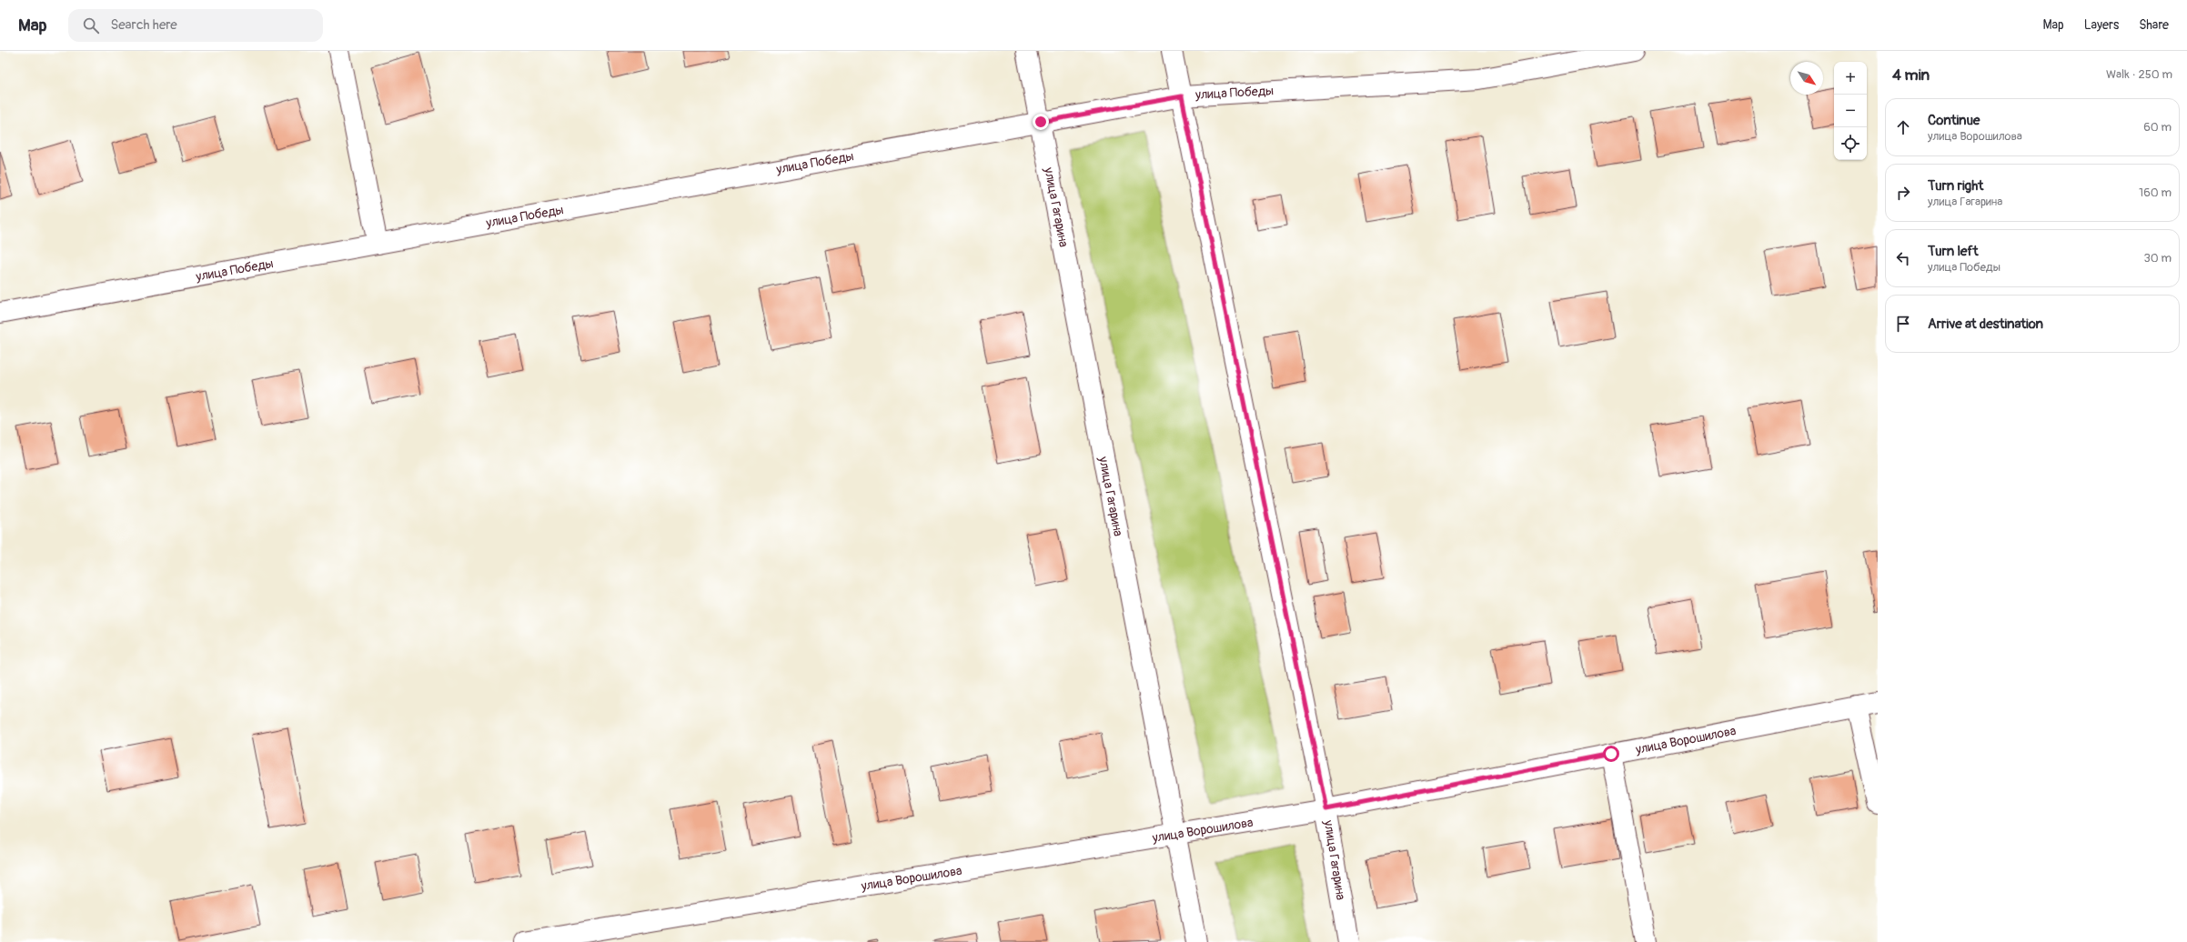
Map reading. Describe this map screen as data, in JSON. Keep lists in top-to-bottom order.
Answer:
{
  "streets": {
    "street": ["улица Победы", "улица Гагарина", "улица Ворошилова"]
  },
  "crossings": [
    ["улица Победы", "улица Гагарина"],
    ["улица Гагарина", "улица Ворошилова"]
  ],
  "north": "bottom right",
  "page": {
    "header": "Map",
    "search": "Search here",
    "nav": ["Map", "Layers", "Share"],
    "heading": ["4 min", "Walk · 250 m"],
    "map_buttons": ["+", "−"],
    "list": [
      ["Continue", "улица Ворошилова", "60 m"],
      ["Turn right", "улица Гагарина", "160 m"],
      ["Turn left", "улица Победы", "30 m"],
      "Arrive at destination"
    ]
  }
}
